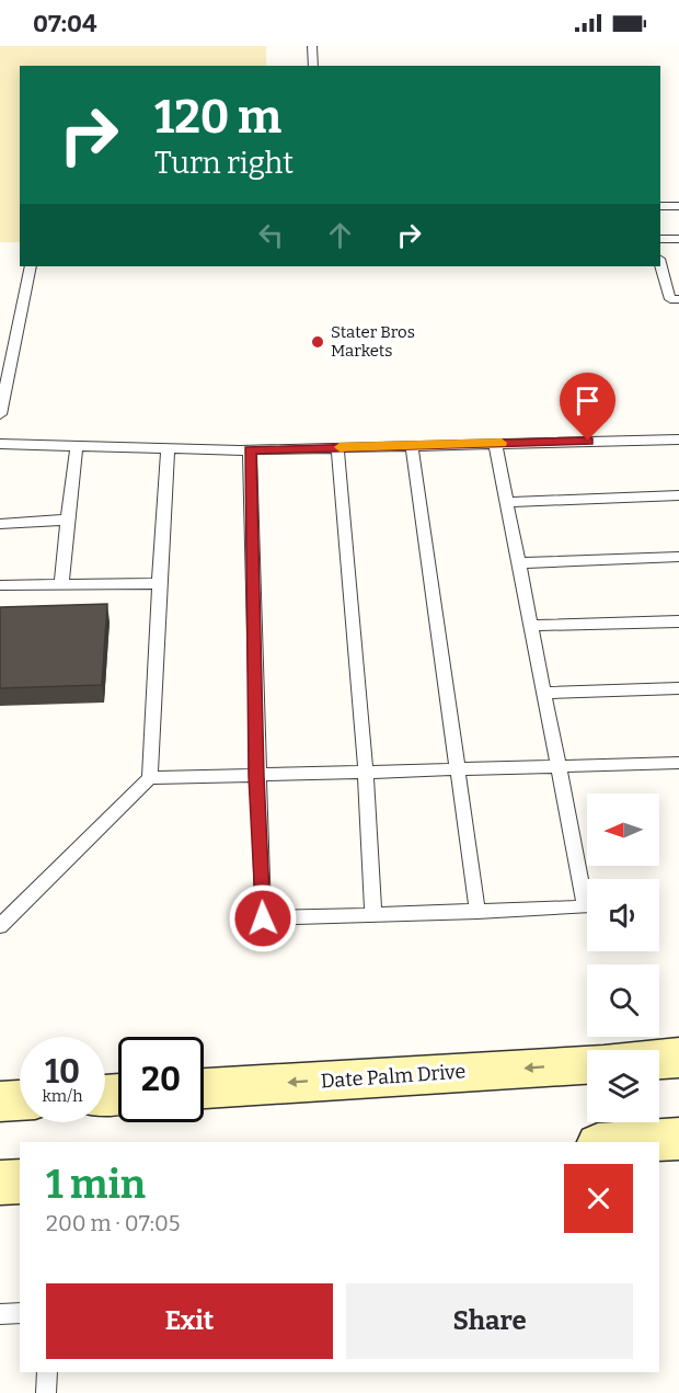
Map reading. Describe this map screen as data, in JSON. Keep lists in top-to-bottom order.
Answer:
{
  "streets": {
    "main road": ["Date Palm Drive"]
  },
  "one_way": ["Date Palm Drive"],
  "places": ["Stater Bros Markets"],
  "north": "left",
  "page": {
    "status": "07:04",
    "turn": ["120 m", "Turn right"],
    "speed": "10 km/h",
    "limit": "20",
    "heading": ["1 min", "200 m · 07:05"],
    "buttons": ["Exit", "Share"]
  }
}
